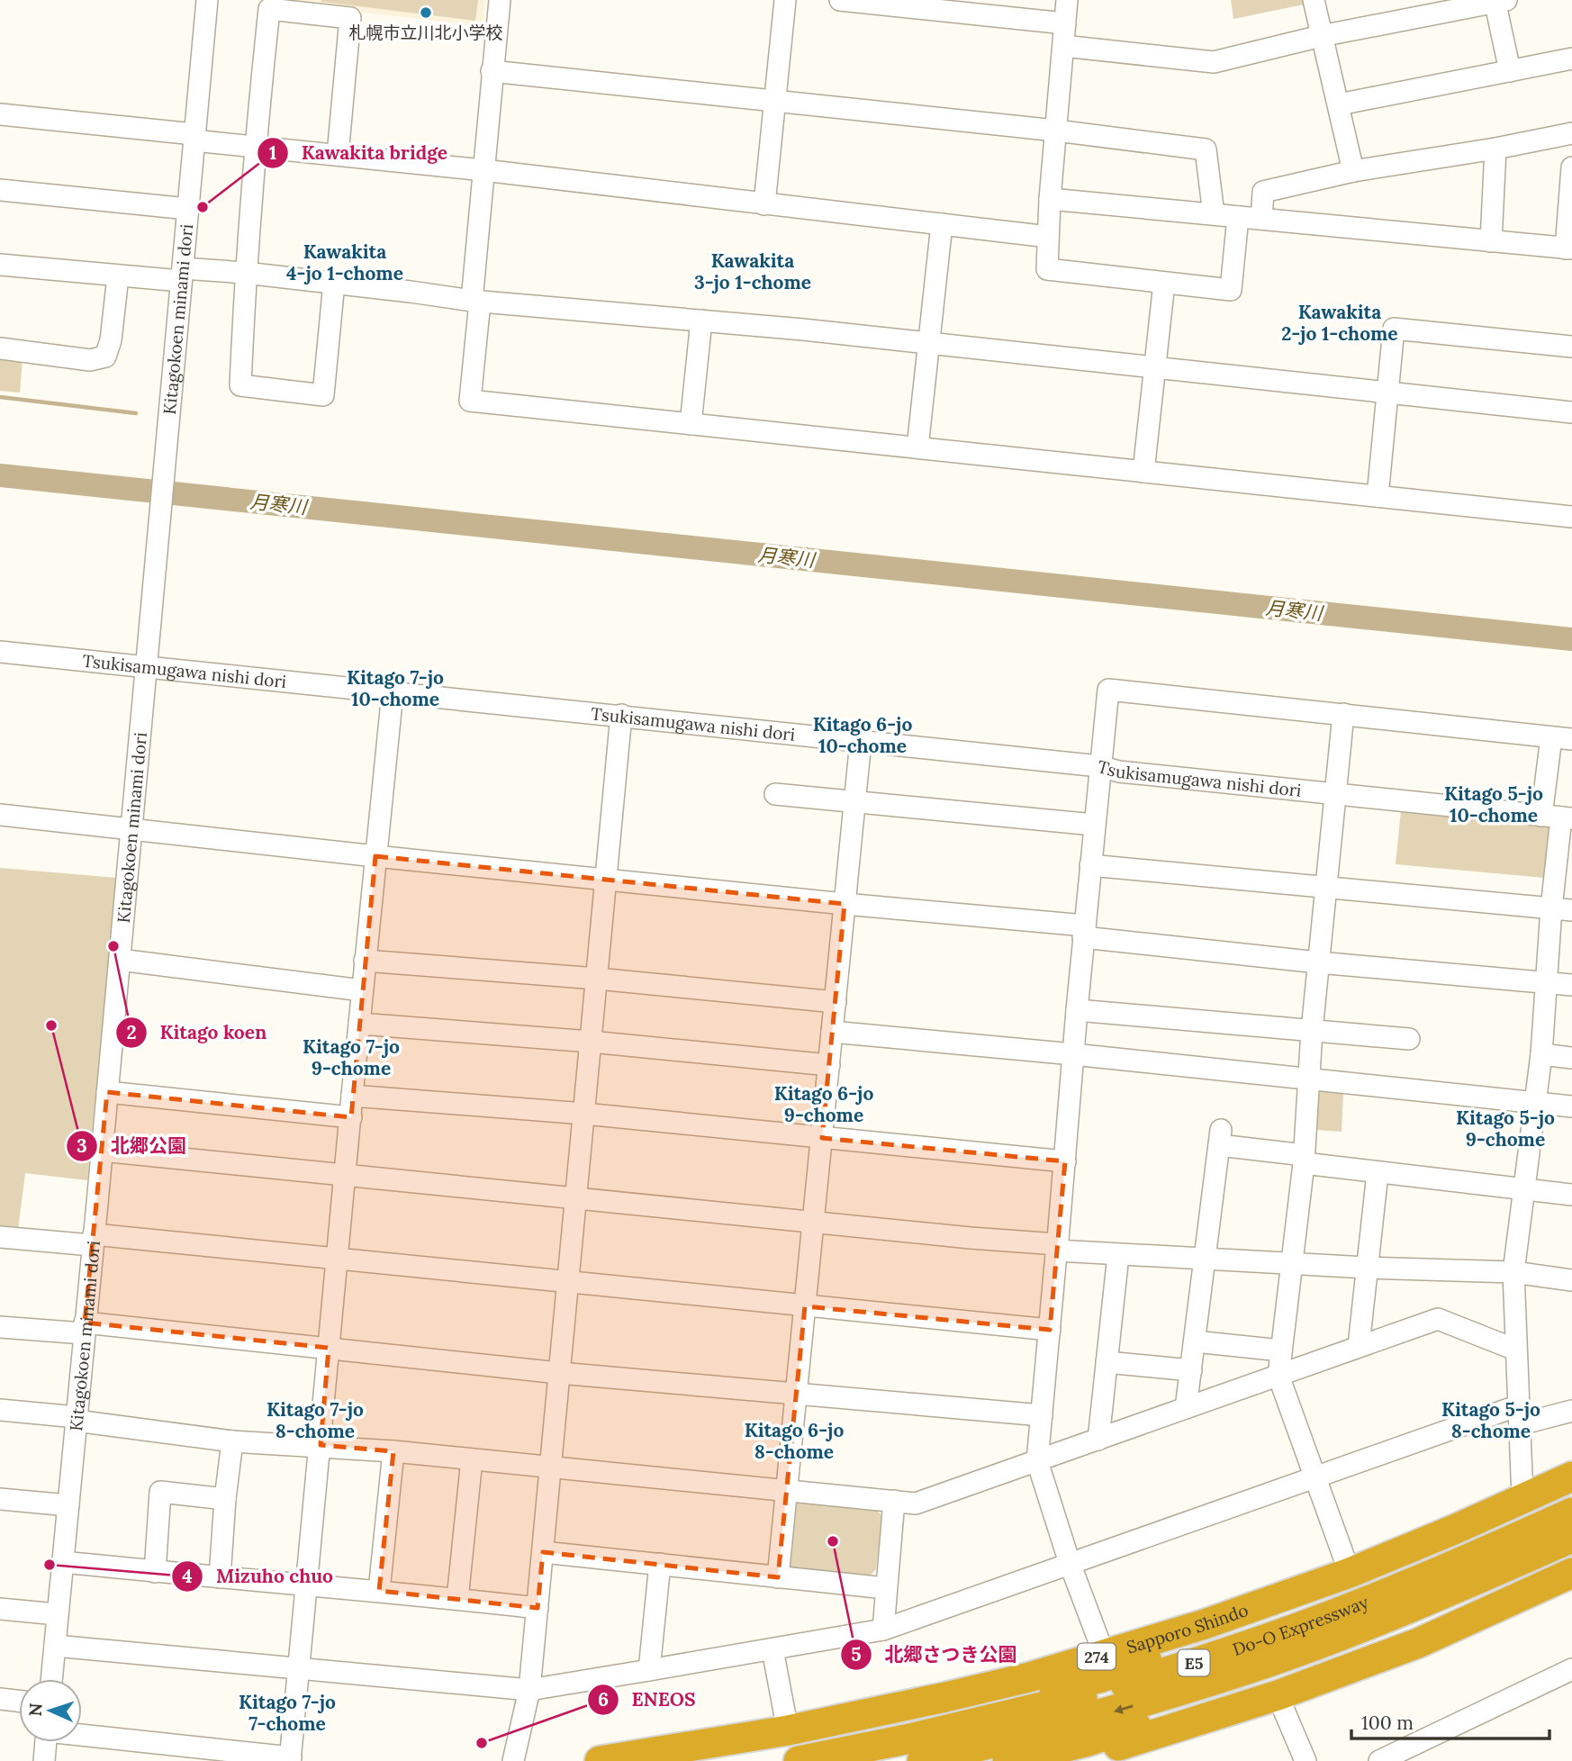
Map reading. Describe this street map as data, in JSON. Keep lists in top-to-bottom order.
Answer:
{
  "streets": {
    "highway": [
      "Do-O Expressway",
      "Sapporo Shindo",
      "274",
      "E5"
    ],
    "street": ["Kitagokoen minami dori", "Tsukisamugawa nishi dori"]
  },
  "crossings": [
    ["Kitagokoen minami dori", "Tsukisamugawa nishi dori"]
  ],
  "districts": [
    "Kawakita 4-jo 1-chome",
    "Kawakita 3-jo 1-chome",
    "Kawakita 2-jo 1-chome",
    "Kitago 7-jo 10-chome",
    "Kitago 6-jo 10-chome",
    "Kitago 5-jo 10-chome",
    "Kitago 7-jo 9-chome",
    "Kitago 6-jo 9-chome",
    "Kitago 5-jo 9-chome",
    "Kitago 7-jo 8-chome",
    "Kitago 5-jo 8-chome",
    "Kitago 6-jo 8-chome",
    "Kitago 7-jo 7-chome"
  ],
  "water": ["月寒川"],
  "places": [
    "札幌市立川北小学校",
    "Kawakita bridge",
    "Kitago koen",
    "北郷公園",
    "北郷さつき公園",
    "Mizuho chuo",
    "ENEOS"
  ],
  "scale_bar": "100 m",
  "north": "left"
}
